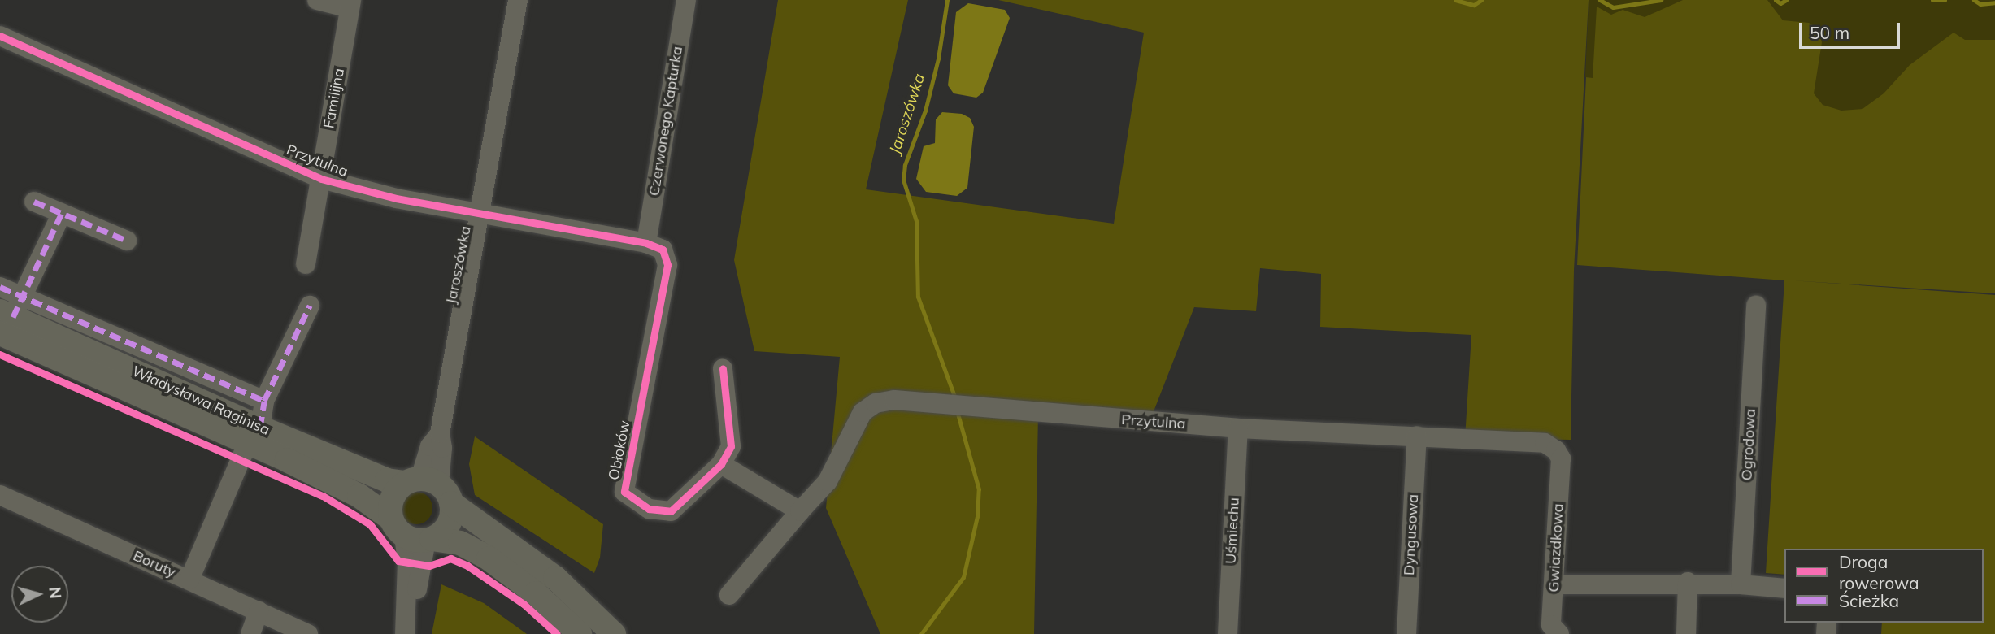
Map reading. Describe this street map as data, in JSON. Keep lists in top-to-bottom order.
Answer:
{
  "streets": {
    "main road": ["Władysława Raginisa"],
    "street": [
      "Familijna",
      "Czerwonego Kapturka",
      "Przytulna",
      "Jaroszówka",
      "Ogrodowa",
      "Obłoków",
      "Uśmiechu",
      "Dyngusowa",
      "Gwiazdkowa",
      "Boruty"
    ]
  },
  "crossings": [
    ["Familijna", "Przytulna"],
    ["Czerwonego Kapturka", "Przytulna"],
    ["Czerwonego Kapturka", "Obłoków"],
    ["Przytulna", "Jaroszówka"],
    ["Przytulna", "Obłoków"],
    ["Przytulna", "Uśmiechu"],
    ["Przytulna", "Dyngusowa"],
    ["Przytulna", "Gwiazdkowa"],
    ["Jaroszówka", "Władysława Raginisa"]
  ],
  "water": ["Jaroszówka"],
  "legend": ["Droga rowerowa", "Ścieżka"],
  "scale_bar": "50 m",
  "north": "right"
}
